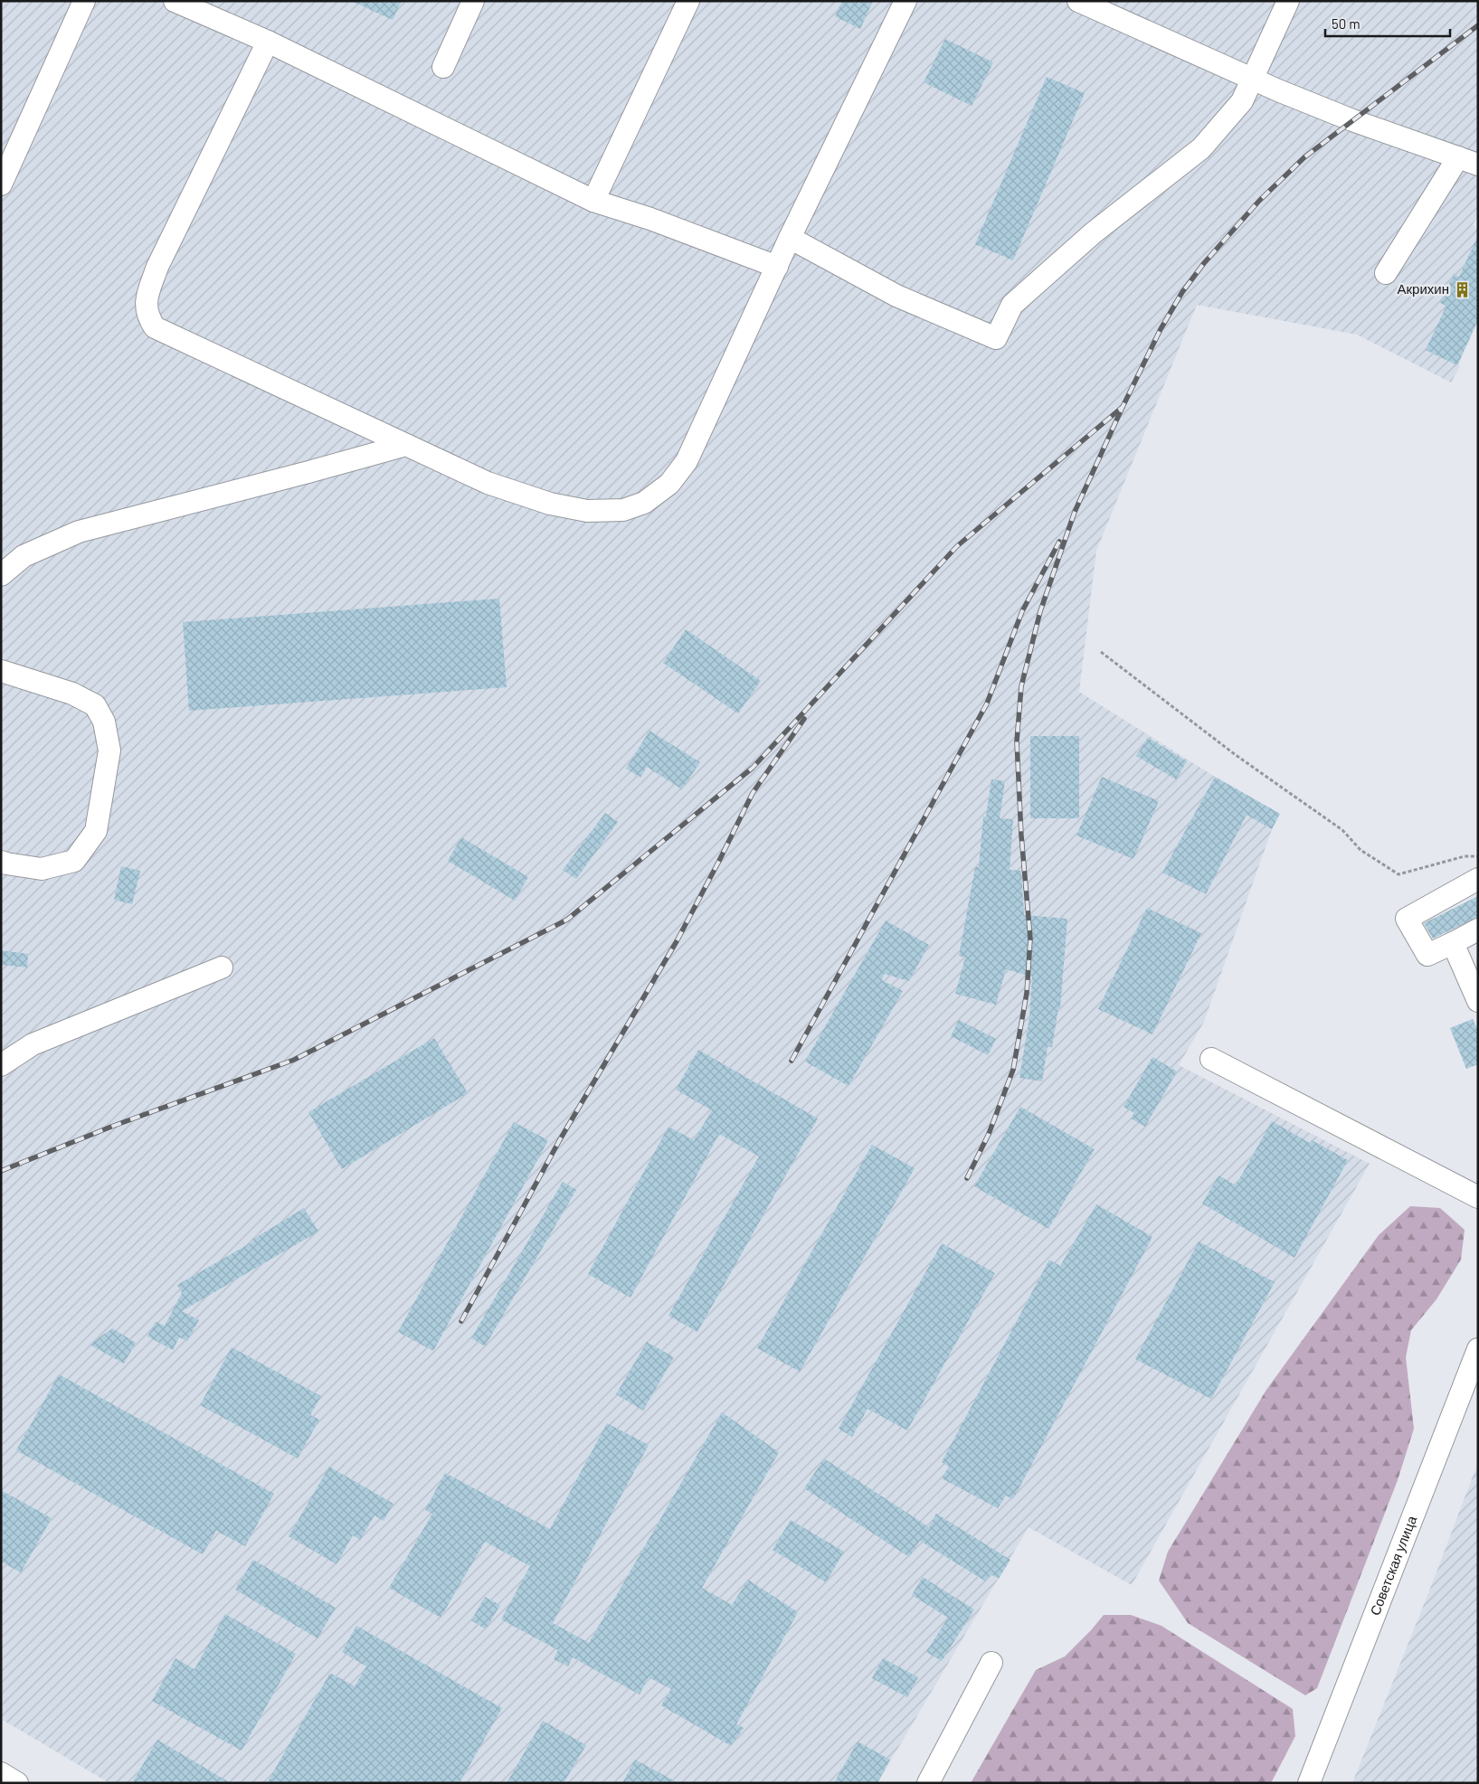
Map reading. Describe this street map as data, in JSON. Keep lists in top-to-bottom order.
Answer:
{
  "streets": {
    "street": ["Советская улица"]
  },
  "places": {
    "building": ["Акрихин"]
  },
  "scale_bar": "50 m"
}
